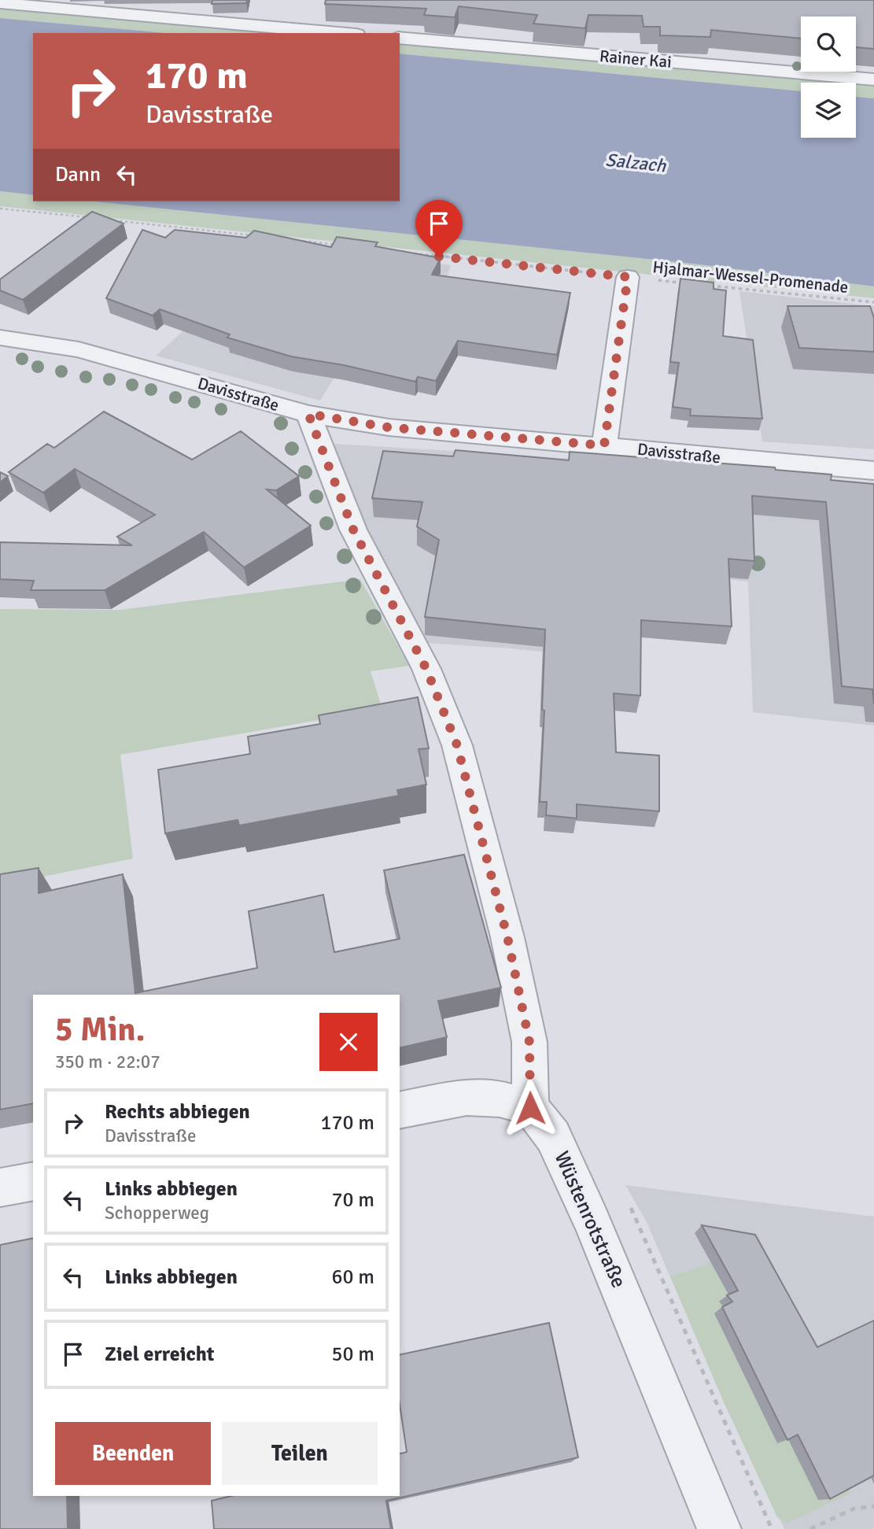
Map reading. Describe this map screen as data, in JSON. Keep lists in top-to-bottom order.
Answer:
{
  "streets": {
    "street": ["Rainer Kai", "Davisstraße", "Wüstenrotstraße"],
    "path": ["Hjalmar-Wessel-Promenade"]
  },
  "water": ["Salzach"],
  "page": {
    "turn": ["170 m", "Davisstraße"],
    "then": "Dann",
    "heading": ["5 Min.", "350 m · 22:07"],
    "list": [
      {
        "name": "Rechts abbiegen",
        "note": "Davisstraße",
        "value": "170 m"
      },
      {
        "name": "Links abbiegen",
        "note": "Schopperweg",
        "value": "70 m"
      },
      {
        "name": "Links abbiegen",
        "value": "60 m"
      },
      {
        "name": "Ziel erreicht",
        "value": "50 m"
      }
    ],
    "buttons": ["Beenden", "Teilen"]
  }
}
